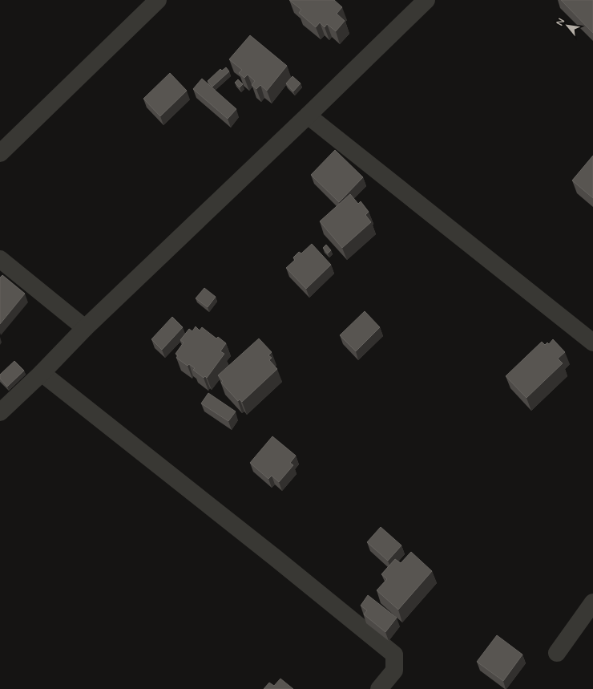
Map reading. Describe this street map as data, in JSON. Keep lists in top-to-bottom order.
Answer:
{
  "north": "top left"
}
